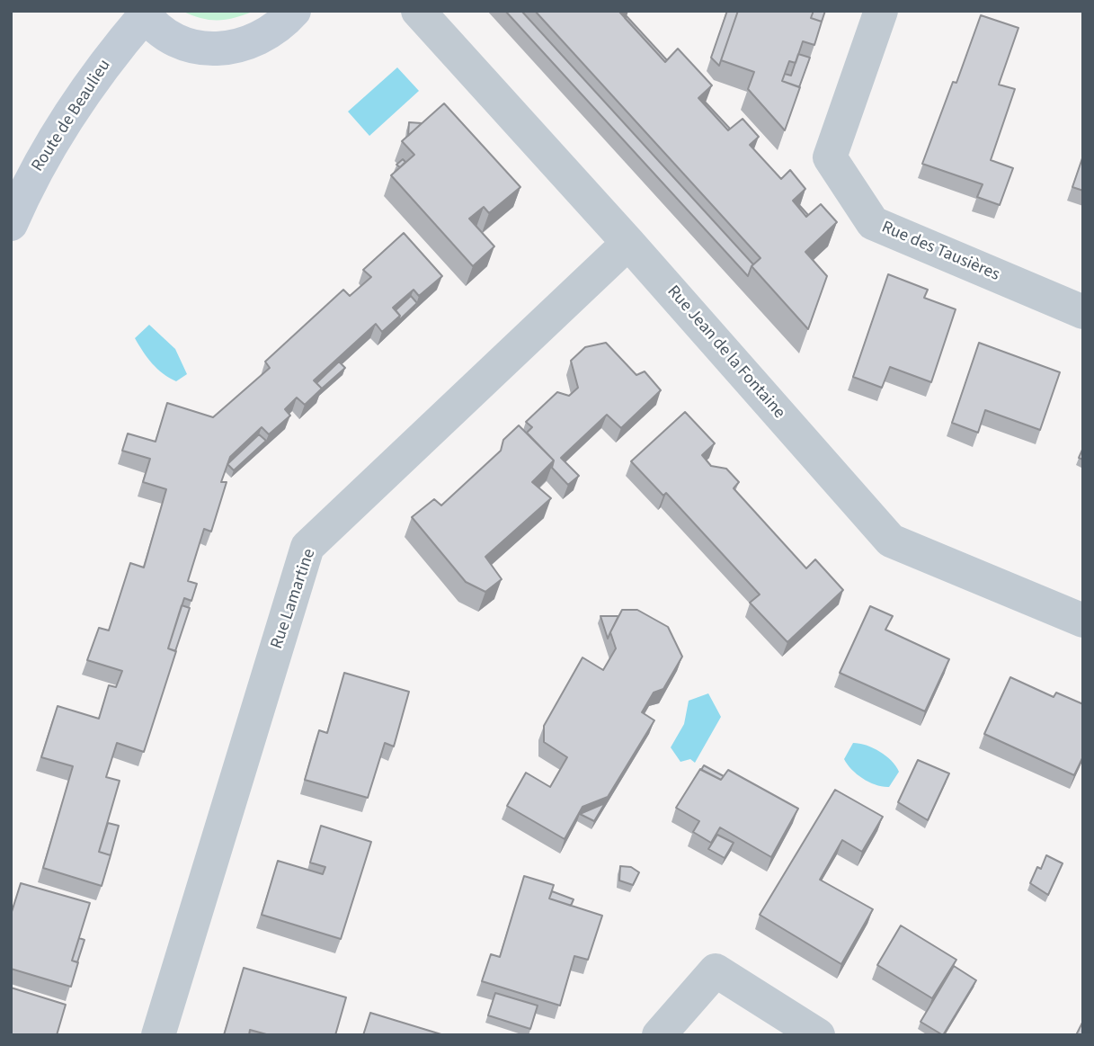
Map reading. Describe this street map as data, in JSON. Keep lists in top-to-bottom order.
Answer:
{
  "streets": {
    "street": [
      "Route de Beaulieu",
      "Rue des Tausières",
      "Rue Jean de la Fontaine",
      "Rue Lamartine"
    ]
  },
  "crossings": [
    ["Rue Jean de la Fontaine", "Rue Lamartine"]
  ]
}
